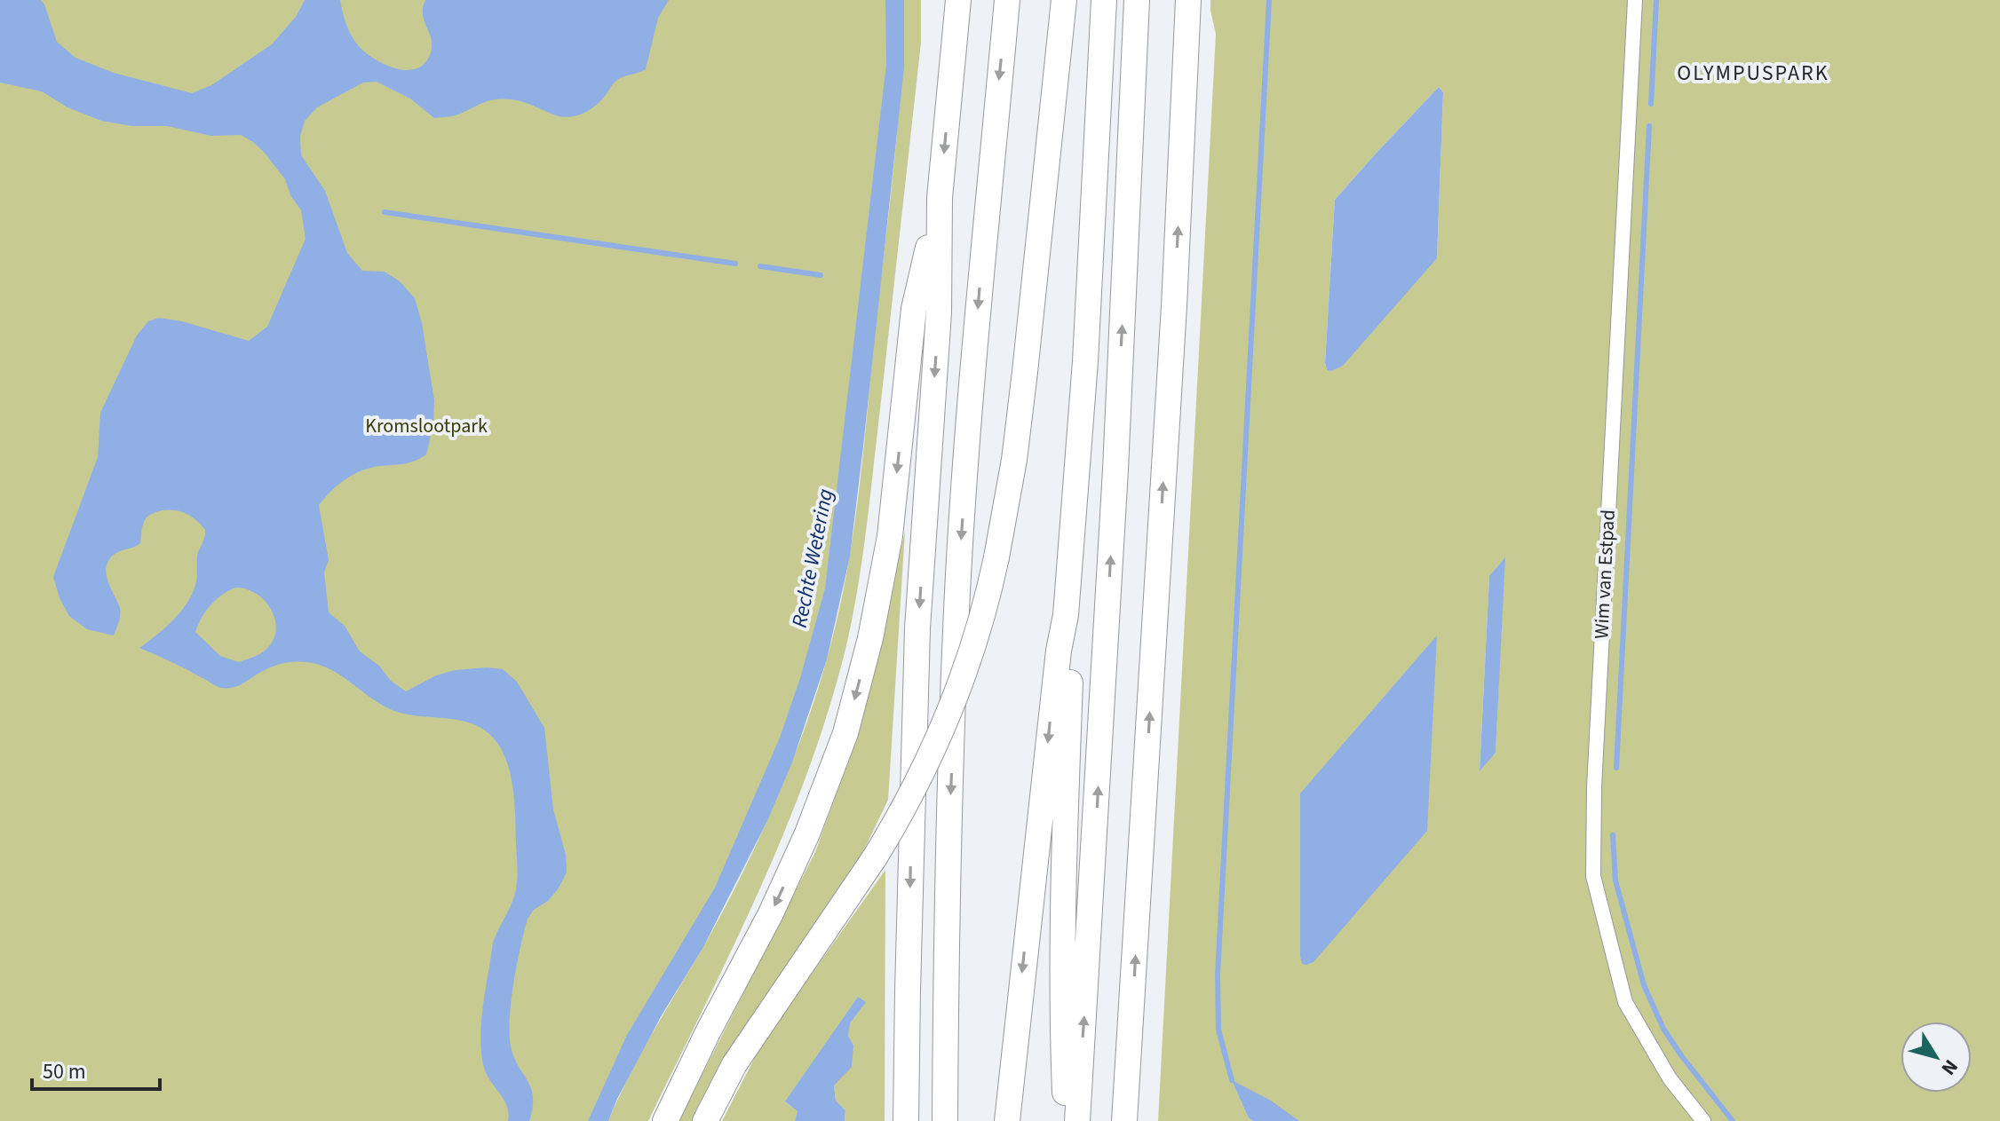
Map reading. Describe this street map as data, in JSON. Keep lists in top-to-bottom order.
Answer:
{
  "streets": {
    "street": ["Wim van Estpad"]
  },
  "districts": ["OLYMPUSPARK"],
  "water": ["Rechte Wetering"],
  "parks": ["Kromslootpark"],
  "scale_bar": "50 m",
  "north": "bottom right"
}
